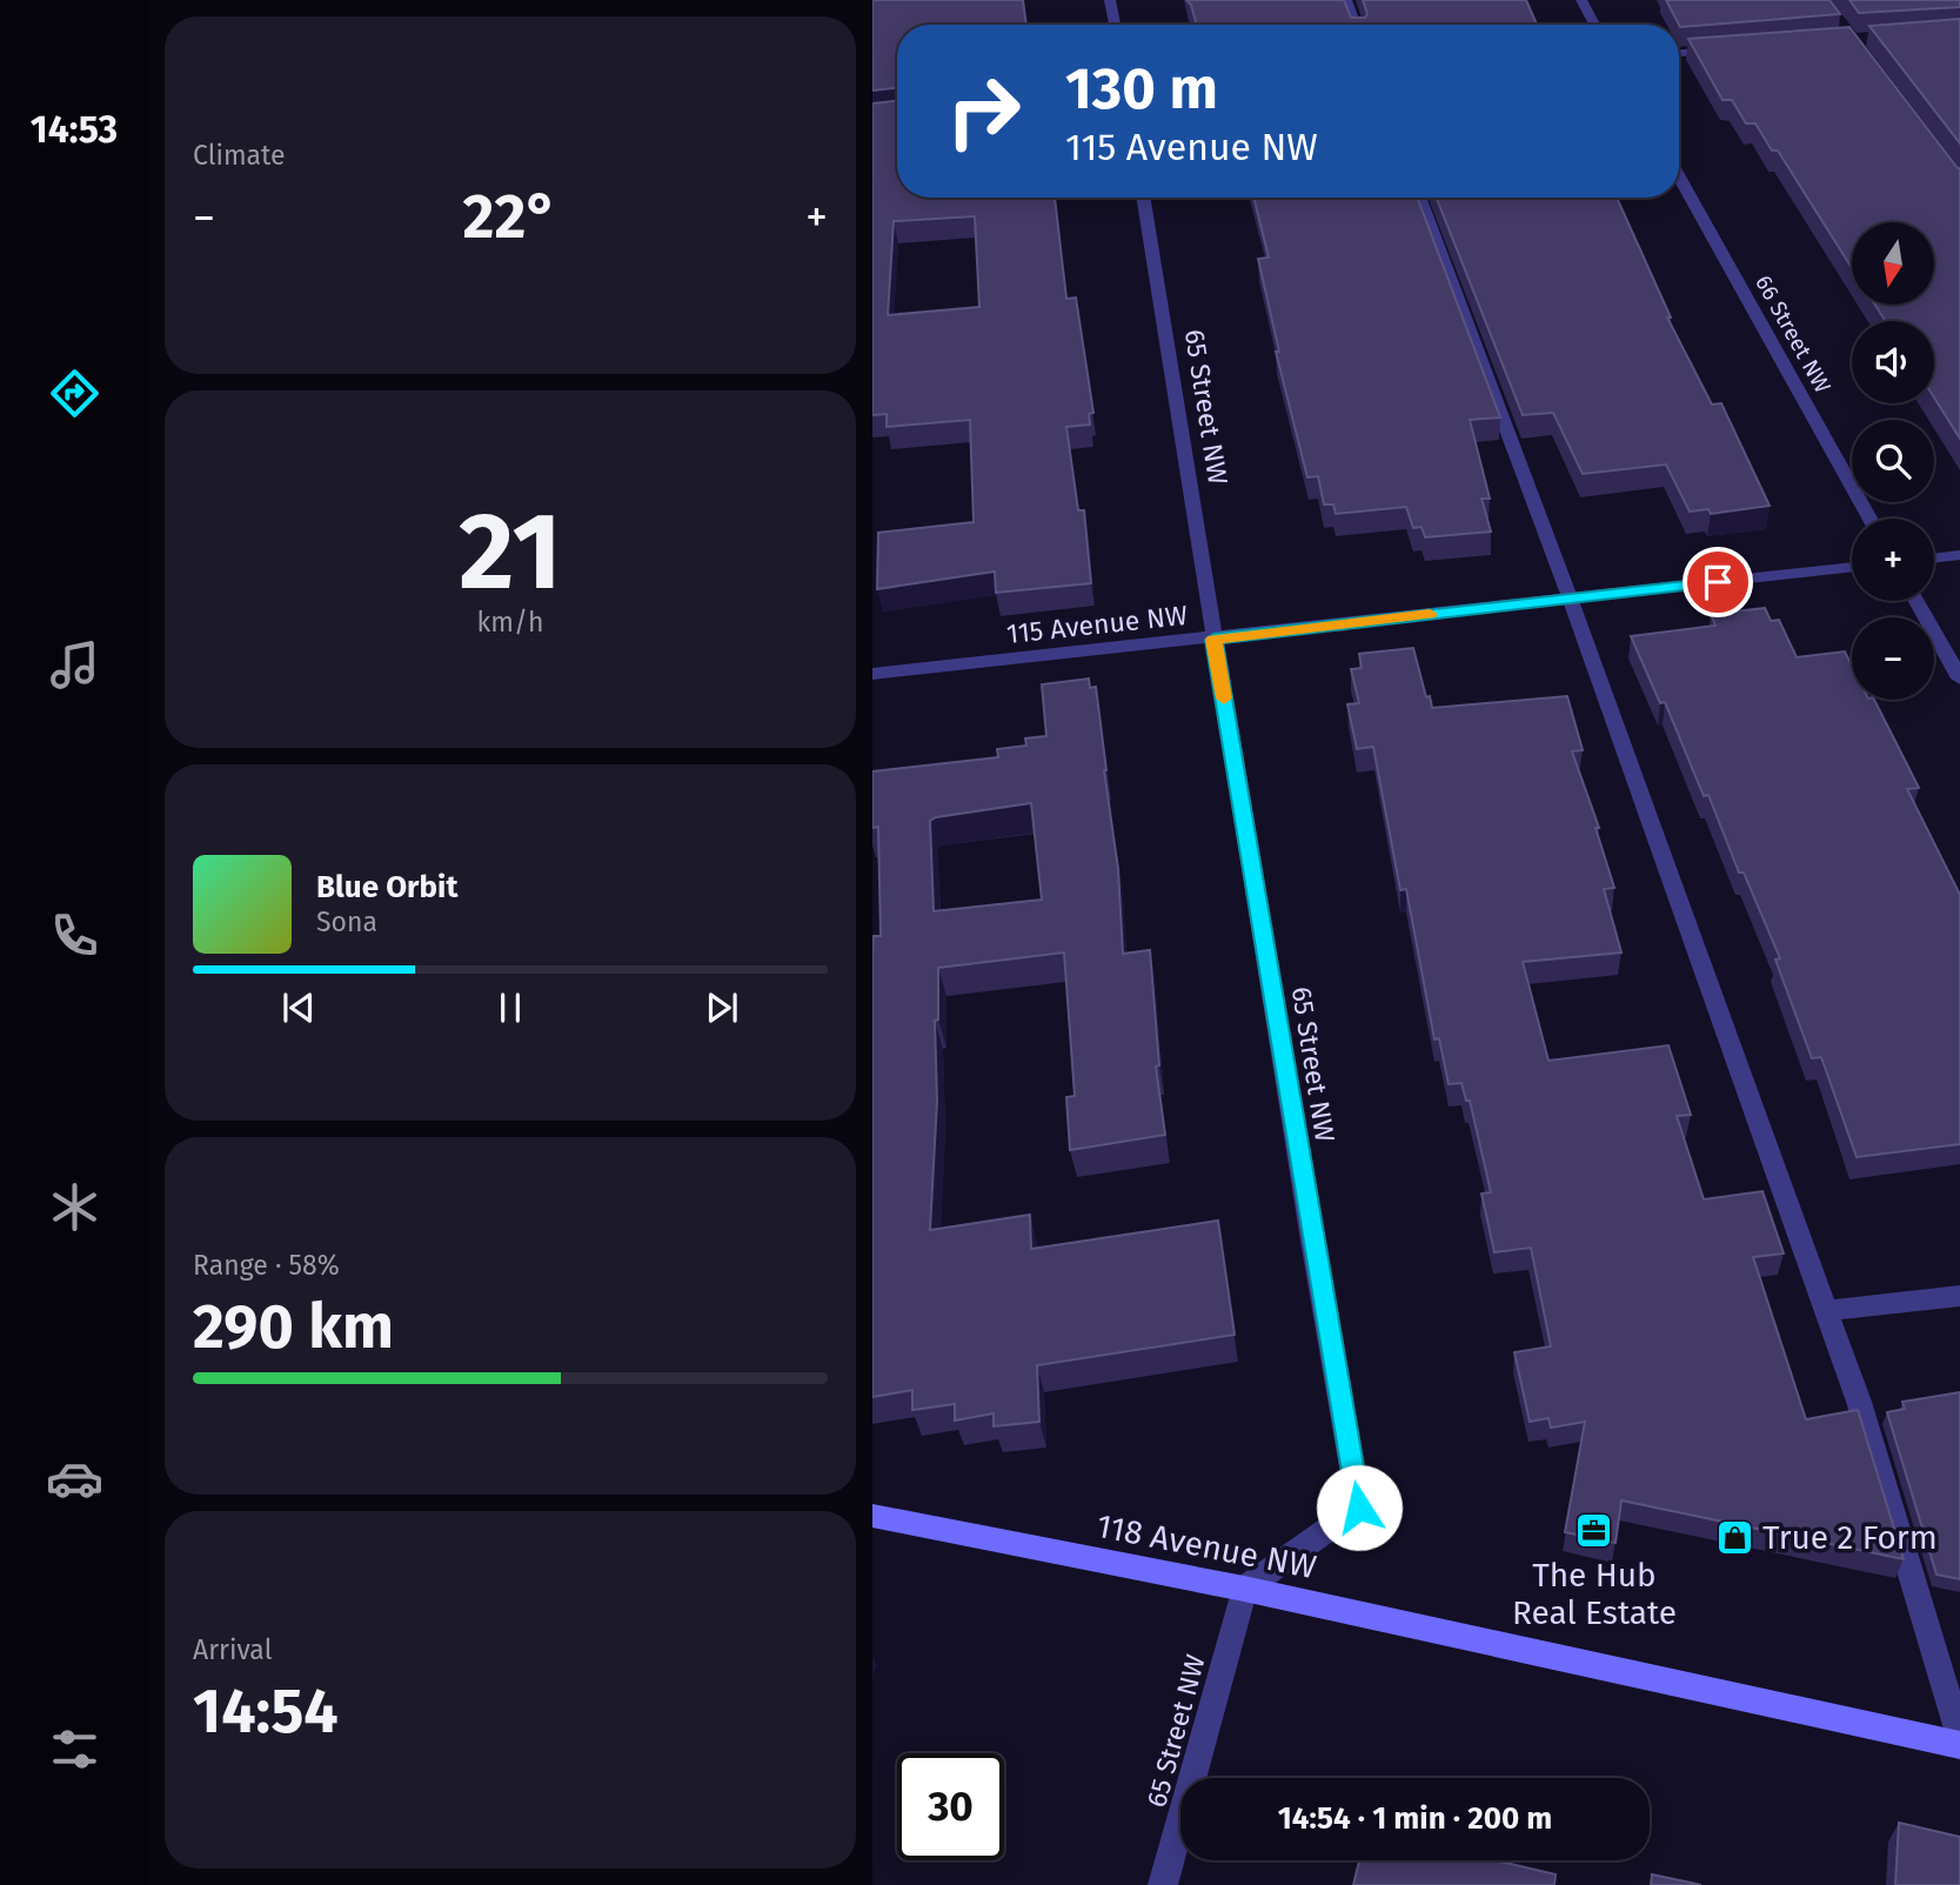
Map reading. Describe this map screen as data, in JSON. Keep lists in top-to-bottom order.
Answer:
{
  "streets": {
    "main road": ["118 Avenue NW"],
    "street": ["66 Street NW", "65 Street NW", "115 Avenue NW"]
  },
  "crossings": [
    ["65 Street NW", "115 Avenue NW"],
    ["65 Street NW", "118 Avenue NW"]
  ],
  "places": {
    "office": ["The Hub Real Estate"],
    "shop": ["True 2 Form"]
  },
  "north": "bottom",
  "page": {
    "tabs": "14:53",
    "tile": [
      "Climate",
      ["21", "km/h"],
      ["Range · 58%", "290 km"],
      ["Arrival", "14:54"]
    ],
    "turn": ["130 m", "115 Avenue NW"],
    "heat": ["−", "22°", "+"],
    "map_buttons": ["+", "−"],
    "song": ["Blue Orbit", "Sona"],
    "limit": "30",
    "trip": "14:54 · 1 min · 200 m"
  }
}
